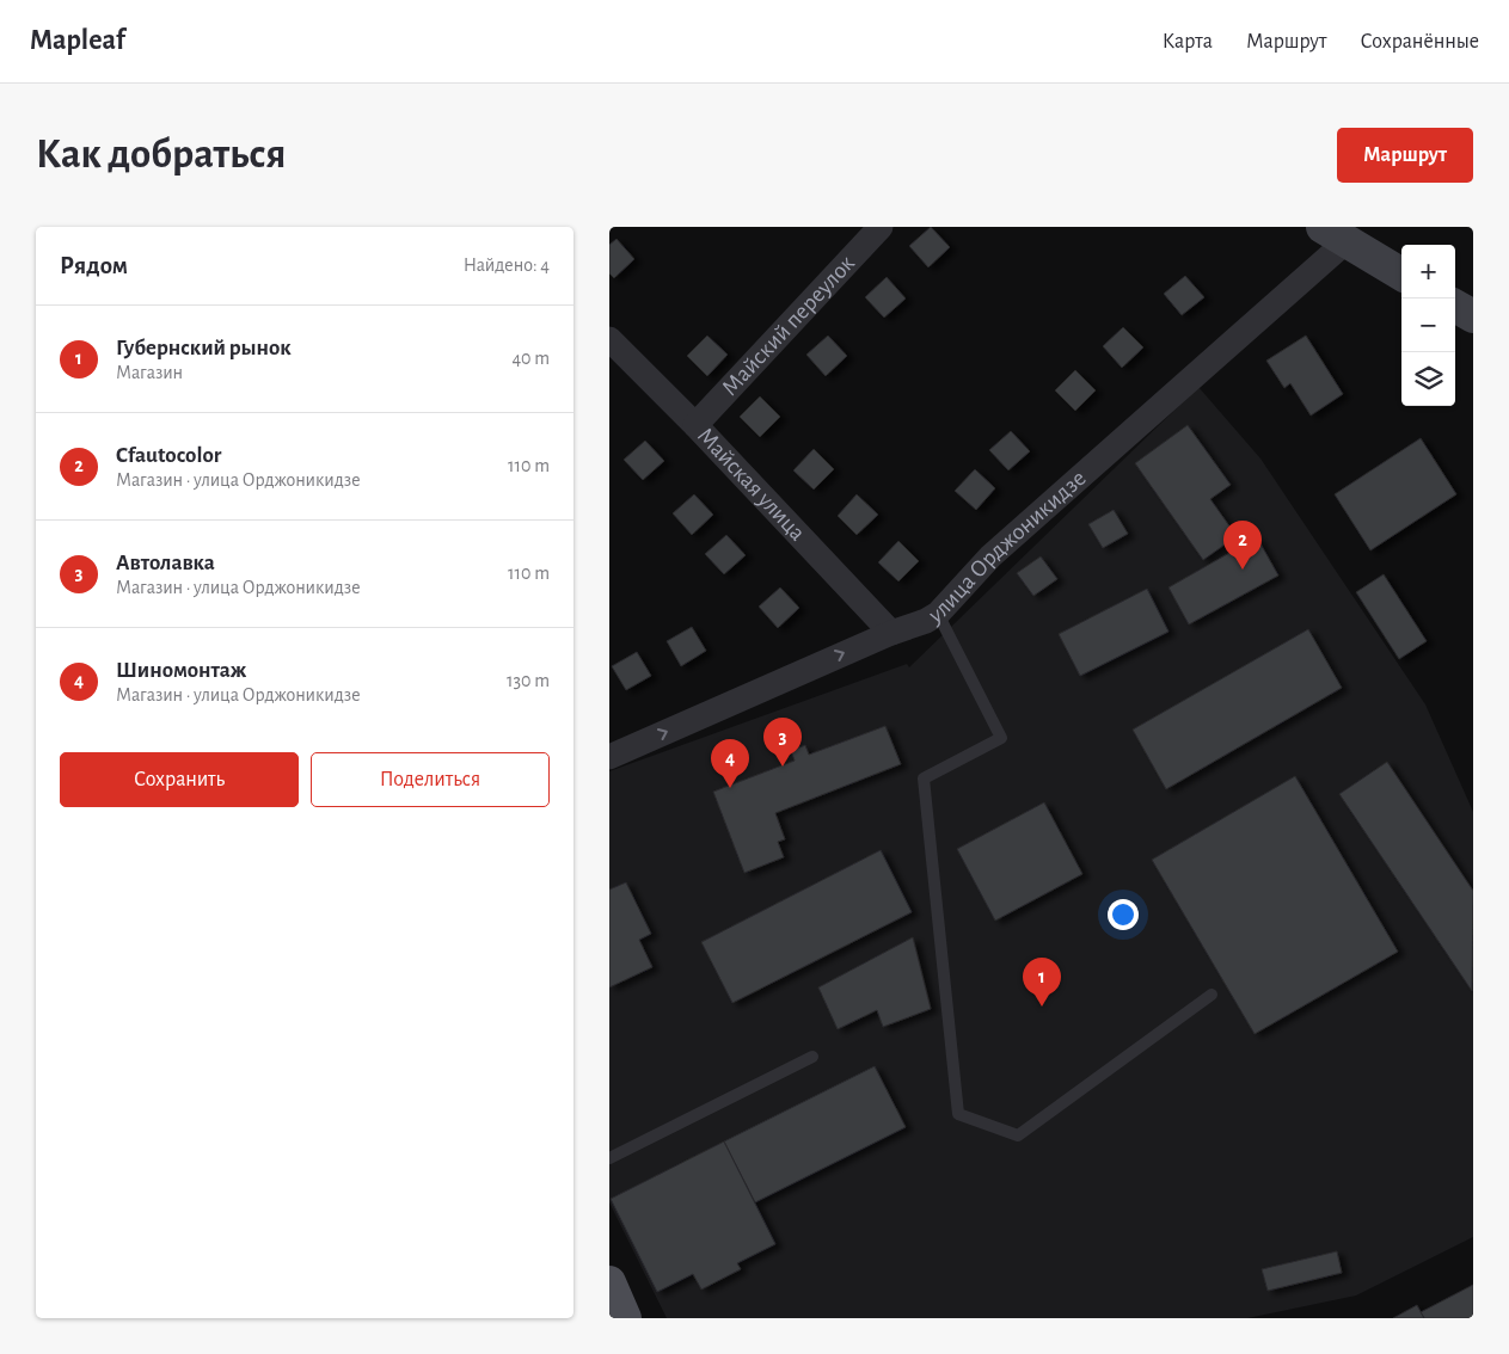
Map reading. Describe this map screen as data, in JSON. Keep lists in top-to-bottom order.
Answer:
{
  "streets": {
    "street": ["Майский переулок", "Майская улица", "улица Орджоникидзе"]
  },
  "crossings": [
    ["Майский переулок", "Майская улица"],
    ["Майская улица", "улица Орджоникидзе"]
  ],
  "page": {
    "header": "Mapleaf",
    "nav": ["Карта", "Маршрут", "Сохранённые"],
    "buttons": [
      "Маршрут",
      ["Сохранить", "Поделиться"]
    ],
    "title": "Как добраться",
    "heading": ["Рядом", "Найдено: 4"],
    "map_buttons": ["+", "−"],
    "list": [
      {
        "mark": "1",
        "name": "Губернский рынок",
        "note": "Магазин",
        "value": "40 m"
      },
      {
        "mark": "2",
        "name": "Cfautocolor",
        "note": "Магазин · улица Орджоникидзе",
        "value": "110 m"
      },
      {
        "mark": "3",
        "name": "Автолавка",
        "note": "Магазин · улица Орджоникидзе",
        "value": "110 m"
      },
      {
        "mark": "4",
        "name": "Шиномонтаж",
        "note": "Магазин · улица Орджоникидзе",
        "value": "130 m"
      }
    ],
    "pins": [
      "2",
      "3",
      "4",
      "1"
    ]
  }
}
